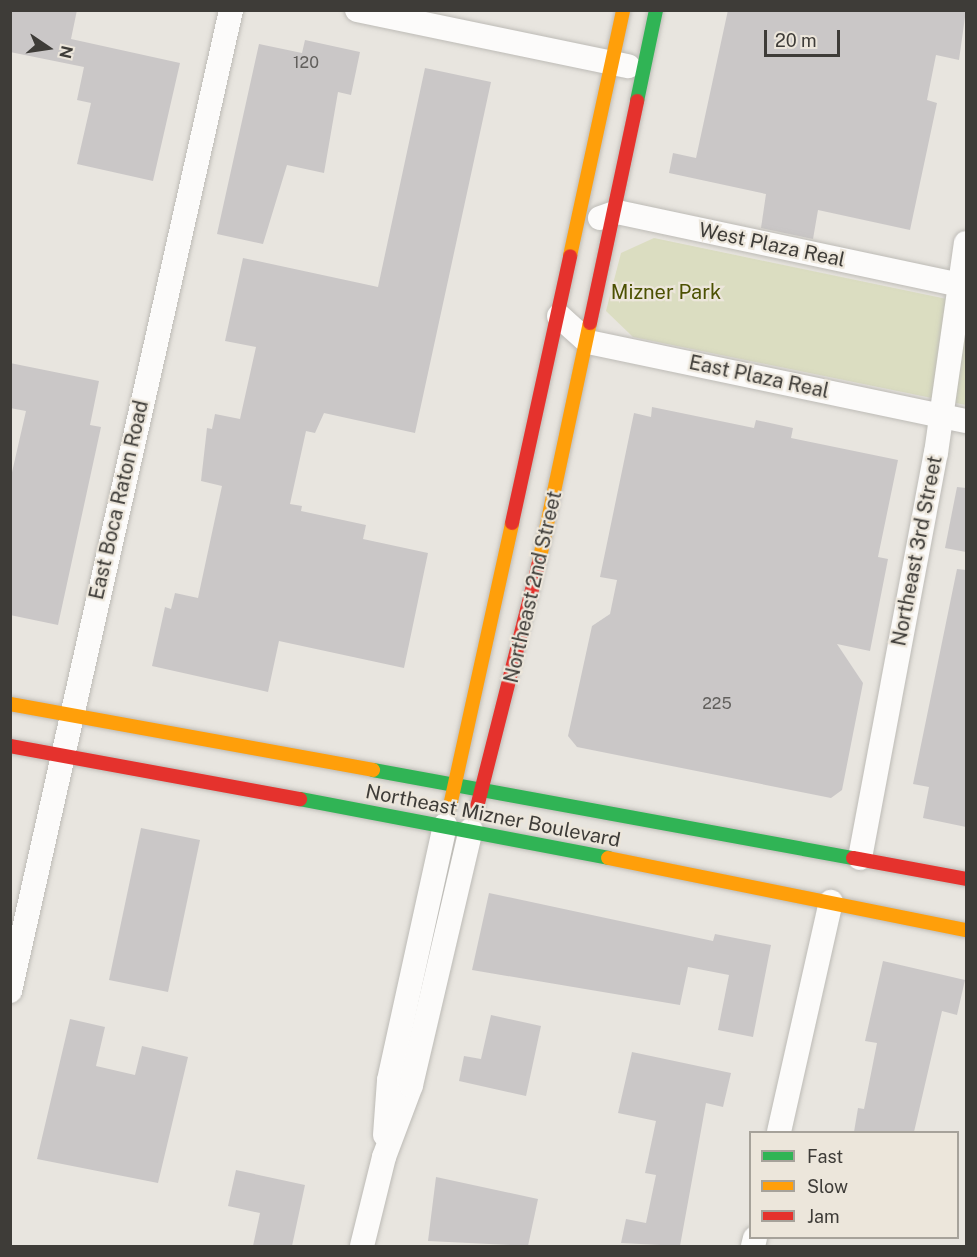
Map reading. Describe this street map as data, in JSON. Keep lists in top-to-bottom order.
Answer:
{
  "streets": {
    "main road": ["Northeast 2nd Street", "Northeast Mizner Boulevard"],
    "street": [
      "West Plaza Real",
      "East Plaza Real",
      "East Boca Raton Road",
      "Northeast 3rd Street"
    ]
  },
  "crossings": [
    ["West Plaza Real", "Northeast 3rd Street"],
    ["West Plaza Real", "Northeast 2nd Street"],
    ["East Plaza Real", "Northeast 3rd Street"],
    ["East Plaza Real", "Northeast 2nd Street"],
    ["East Boca Raton Road", "Northeast Mizner Boulevard"],
    ["Northeast 3rd Street", "Northeast Mizner Boulevard"],
    ["Northeast 2nd Street", "Northeast Mizner Boulevard"]
  ],
  "parks": ["Mizner Park"],
  "house_numbers": ["120", "225"],
  "legend": ["Fast", "Slow", "Jam"],
  "scale_bar": "20 m",
  "north": "right"
}
